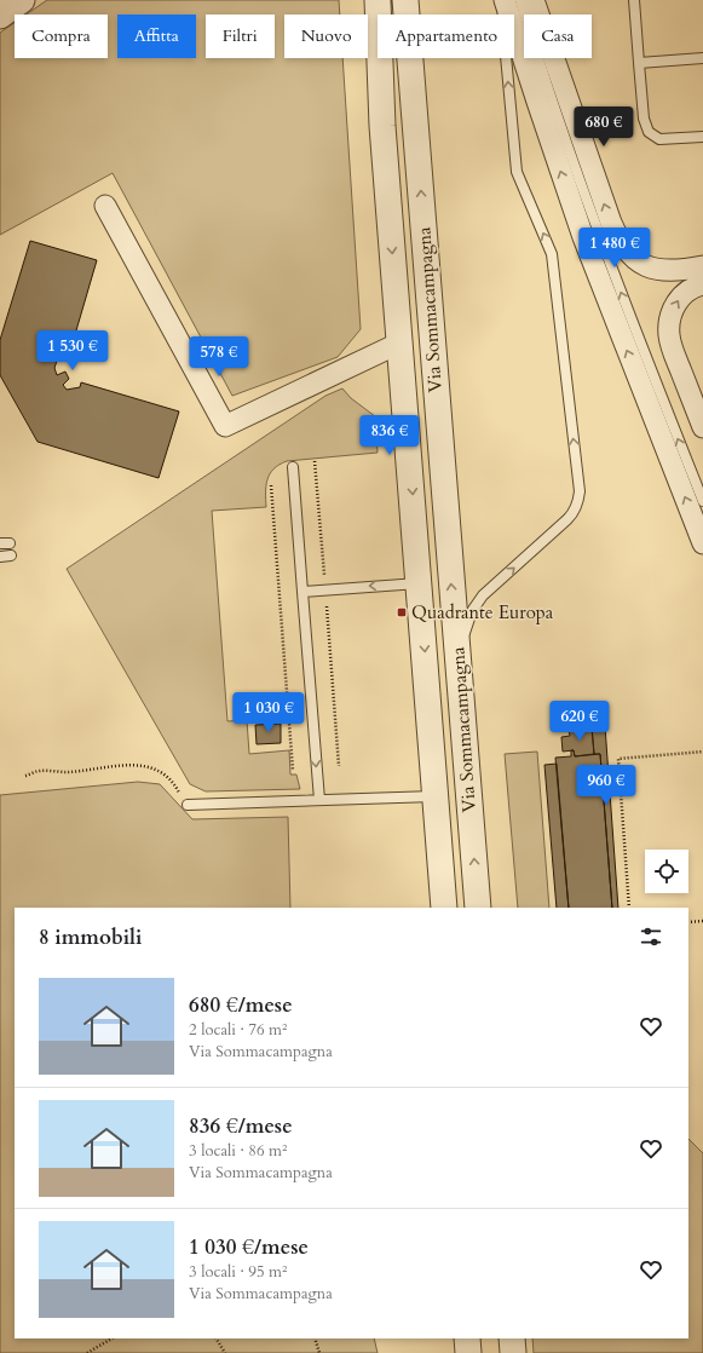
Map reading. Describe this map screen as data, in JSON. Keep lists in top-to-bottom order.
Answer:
{
  "streets": {
    "street": ["Via Sommacampagna"]
  },
  "places": {
    "transit": ["Quadrante Europa"]
  },
  "page": {
    "chip": [
      "Compra",
      "Affitta",
      "Filtri",
      "Nuovo",
      "Appartamento",
      "Casa"
    ],
    "price": [
      "680 €",
      "1 480 €",
      "1 530 €",
      "578 €",
      "836 €",
      "1 030 €",
      "620 €",
      "960 €"
    ],
    "heading": "8 immobili",
    "list": [
      {
        "name": "680 €/mese",
        "note": "2 locali · 76 m² · Via Sommacampagna"
      },
      {
        "name": "836 €/mese",
        "note": "3 locali · 86 m² · Via Sommacampagna"
      },
      {
        "name": "1 030 €/mese",
        "note": "3 locali · 95 m² · Via Sommacampagna"
      }
    ]
  }
}
